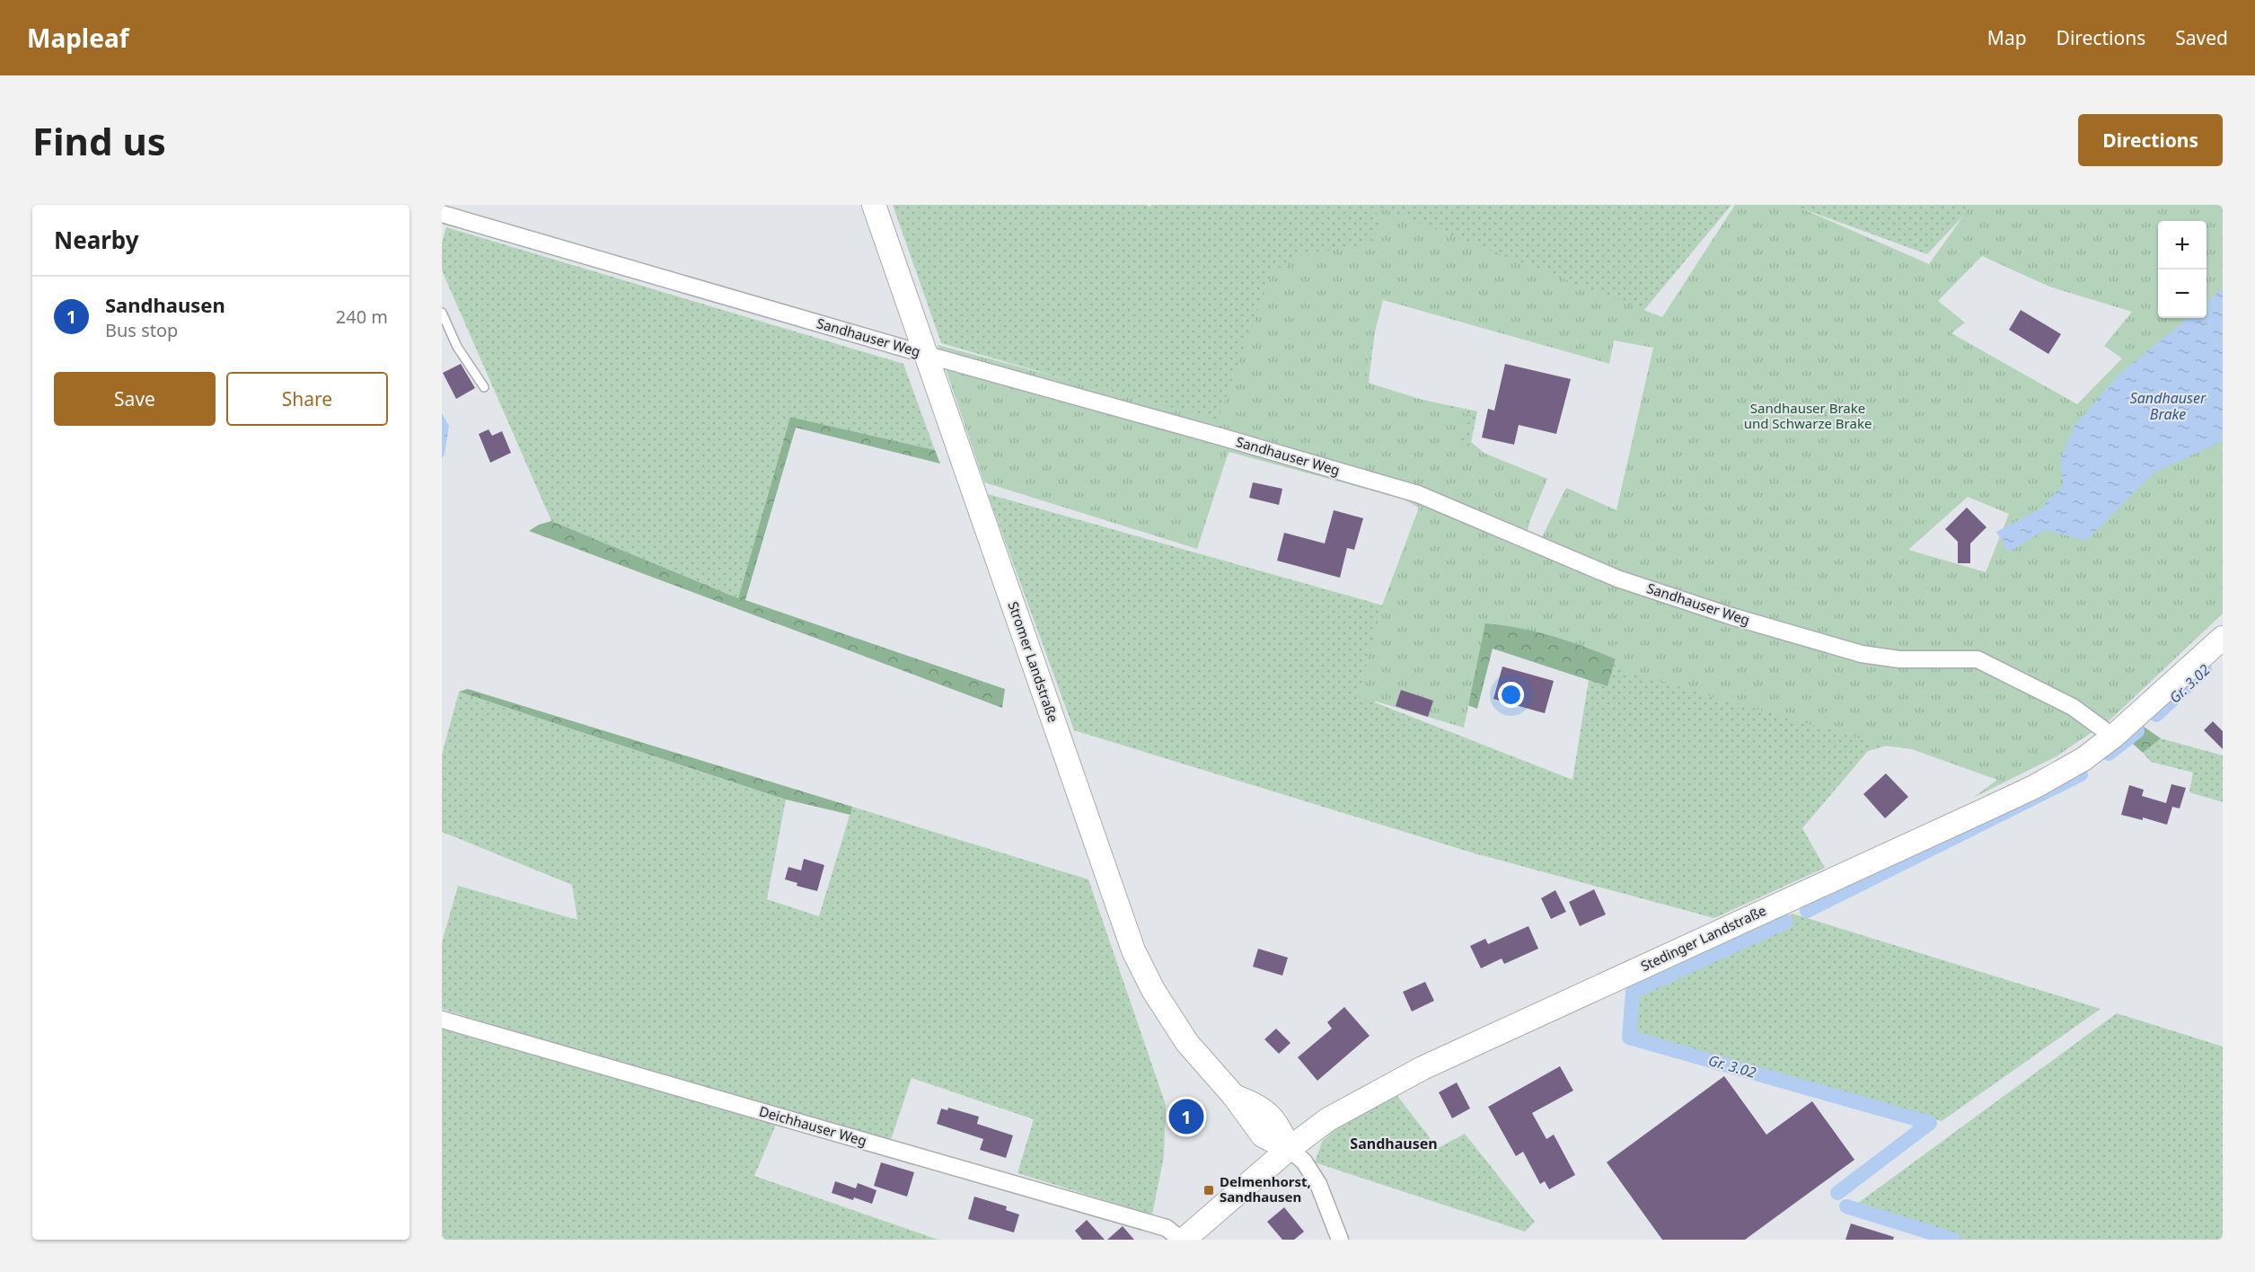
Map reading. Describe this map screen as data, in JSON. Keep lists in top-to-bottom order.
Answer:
{
  "streets": {
    "main road": ["Stromer Landstraße", "Stedinger Landstraße"],
    "street": ["Sandhauser Weg", "Deichhauser Weg"]
  },
  "crossings": [
    ["Sandhauser Weg", "Stromer Landstraße"],
    ["Sandhauser Weg", "Stedinger Landstraße"],
    ["Stromer Landstraße", "Stedinger Landstraße"],
    ["Stedinger Landstraße", "Deichhauser Weg"]
  ],
  "districts": ["Sandhausen"],
  "water": ["Sandhauser Brake", "Gr. 3.02"],
  "parks": ["Sandhauser Brake und Schwarze Brake"],
  "places": {
    "transit": ["Delmenhorst, Sandhausen"]
  },
  "page": {
    "header": "Mapleaf",
    "nav": ["Map", "Directions", "Saved"],
    "buttons": [
      "Directions",
      ["Save", "Share"]
    ],
    "title": "Find us",
    "heading": "Nearby",
    "map_buttons": ["+", "−"],
    "list": [
      {
        "mark": "1",
        "name": "Sandhausen",
        "note": "Bus stop",
        "value": "240 m"
      }
    ],
    "pins": "1"
  }
}
